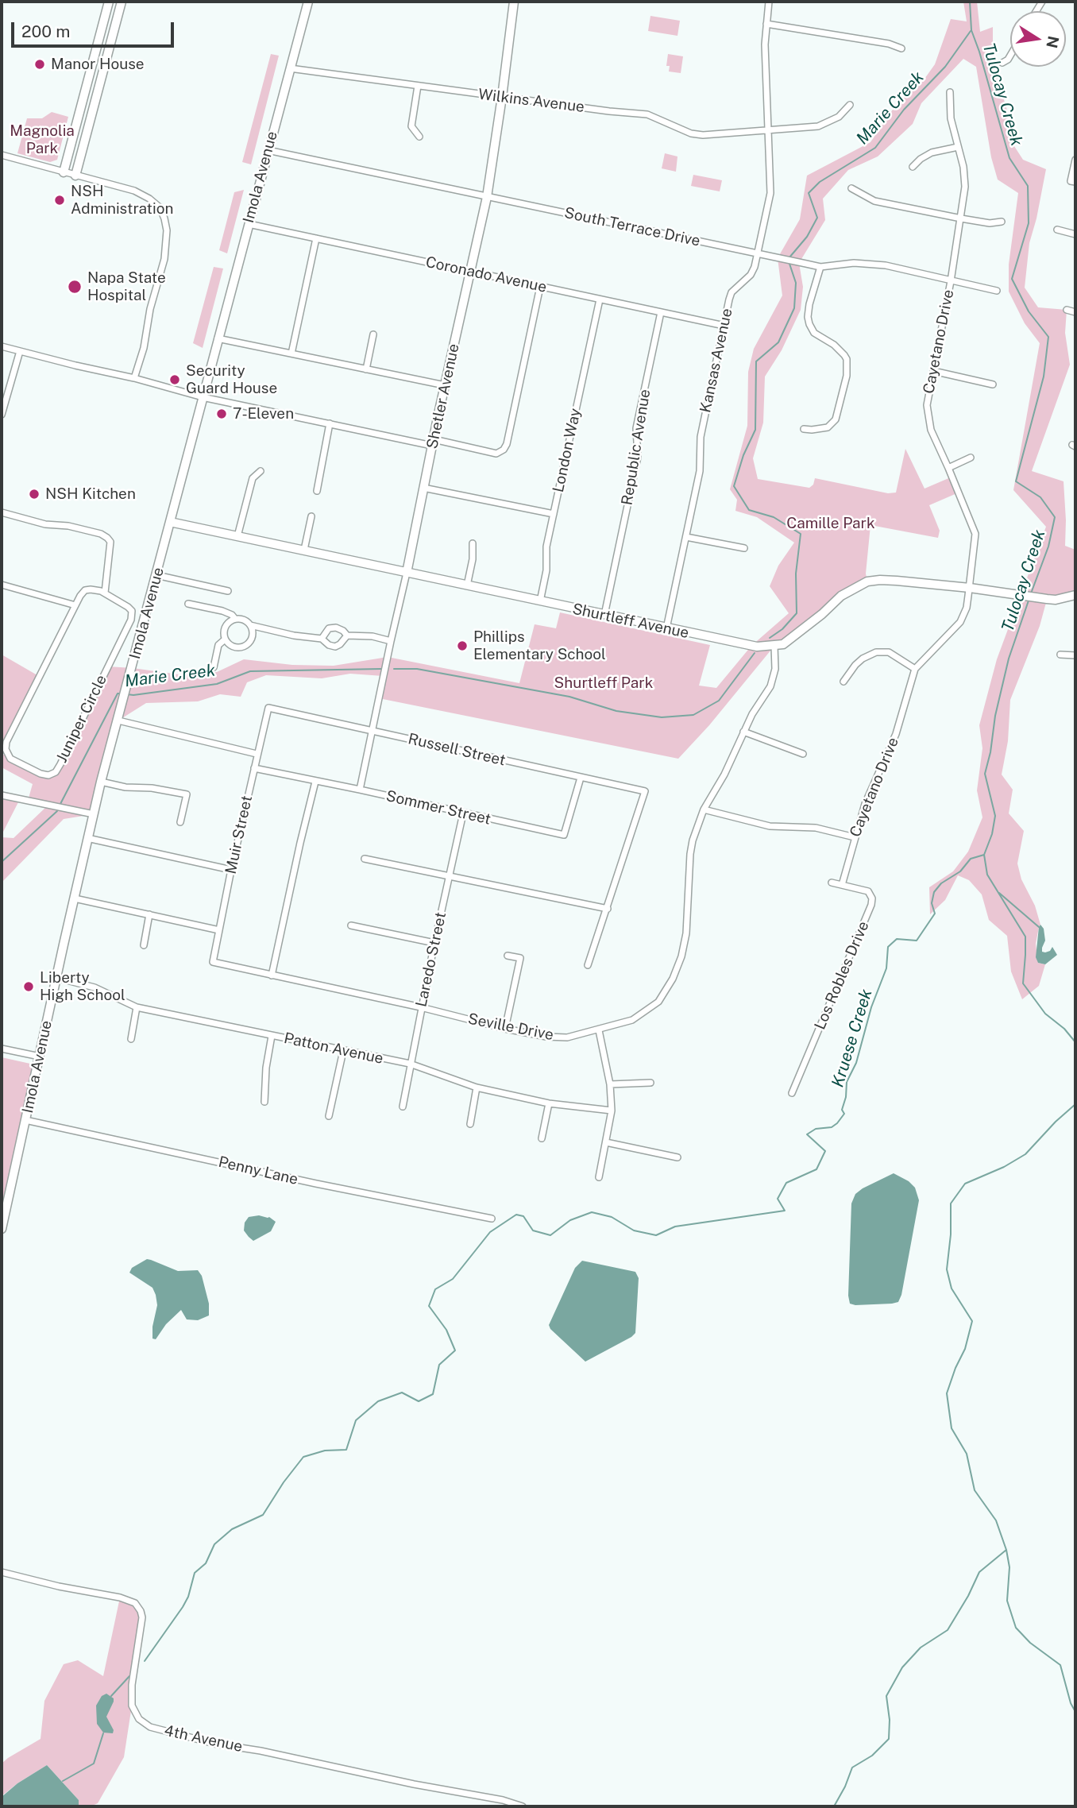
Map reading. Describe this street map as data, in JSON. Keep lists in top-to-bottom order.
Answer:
{
  "streets": {
    "street": [
      "Wilkins Avenue",
      "Imola Avenue",
      "South Terrace Drive",
      "Coronado Avenue",
      "Cayetano Drive",
      "Kansas Avenue",
      "Shetler Avenue",
      "Republic Avenue",
      "London Way",
      "Shurtleff Avenue",
      "Juniper Circle",
      "Russell Street",
      "Sommer Street",
      "Muir Street",
      "Laredo Street",
      "Los Robles Drive",
      "Seville Drive",
      "Patton Avenue",
      "Penny Lane",
      "4th Avenue"
    ]
  },
  "crossings": [
    ["Wilkins Avenue", "Imola Avenue"],
    ["Wilkins Avenue", "Kansas Avenue"],
    ["Wilkins Avenue", "Shetler Avenue"],
    ["Imola Avenue", "South Terrace Drive"],
    ["Imola Avenue", "Coronado Avenue"],
    ["Imola Avenue", "Shurtleff Avenue"],
    ["Imola Avenue", "Patton Avenue"],
    ["Imola Avenue", "Penny Lane"],
    ["South Terrace Drive", "Cayetano Drive"],
    ["South Terrace Drive", "Kansas Avenue"],
    ["South Terrace Drive", "Shetler Avenue"],
    ["Coronado Avenue", "Kansas Avenue"],
    ["Coronado Avenue", "Shetler Avenue"],
    ["Coronado Avenue", "Republic Avenue"],
    ["Coronado Avenue", "London Way"],
    ["Cayetano Drive", "Los Robles Drive"],
    ["Kansas Avenue", "Shurtleff Avenue"],
    ["Shetler Avenue", "Shurtleff Avenue"],
    ["Shetler Avenue", "Russell Street"],
    ["Shetler Avenue", "Sommer Street"],
    ["Republic Avenue", "Shurtleff Avenue"],
    ["London Way", "Shurtleff Avenue"],
    ["Shurtleff Avenue", "Seville Drive"],
    ["Russell Street", "Sommer Street"],
    ["Russell Street", "Muir Street"],
    ["Sommer Street", "Muir Street"],
    ["Sommer Street", "Laredo Street"],
    ["Muir Street", "Seville Drive"],
    ["Laredo Street", "Seville Drive"],
    ["Laredo Street", "Patton Avenue"]
  ],
  "water": ["Tulocay Creek", "Marie Creek", "Kruese Creek"],
  "parks": ["Magnolia Park", "Camille Park", "Shurtleff Park"],
  "places": [
    "Manor House",
    "NSH Administration",
    "Napa State Hospital",
    "Security Guard House",
    "7-Eleven",
    "NSH Kitchen",
    "Phillips Elementary School",
    "Liberty High School"
  ],
  "scale_bar": "200 m",
  "north": "right"
}
